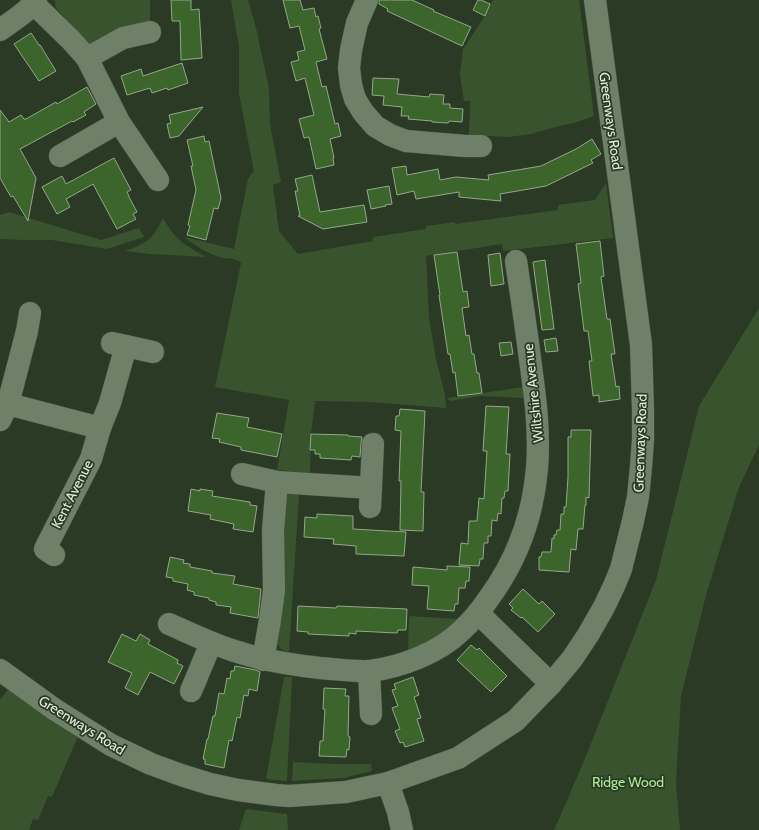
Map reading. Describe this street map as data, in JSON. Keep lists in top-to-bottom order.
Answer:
{
  "streets": {
    "street": ["Greenways Road", "Wiltshire Avenue", "Kent Avenue"]
  },
  "parks": ["Ridge Wood"]
}
